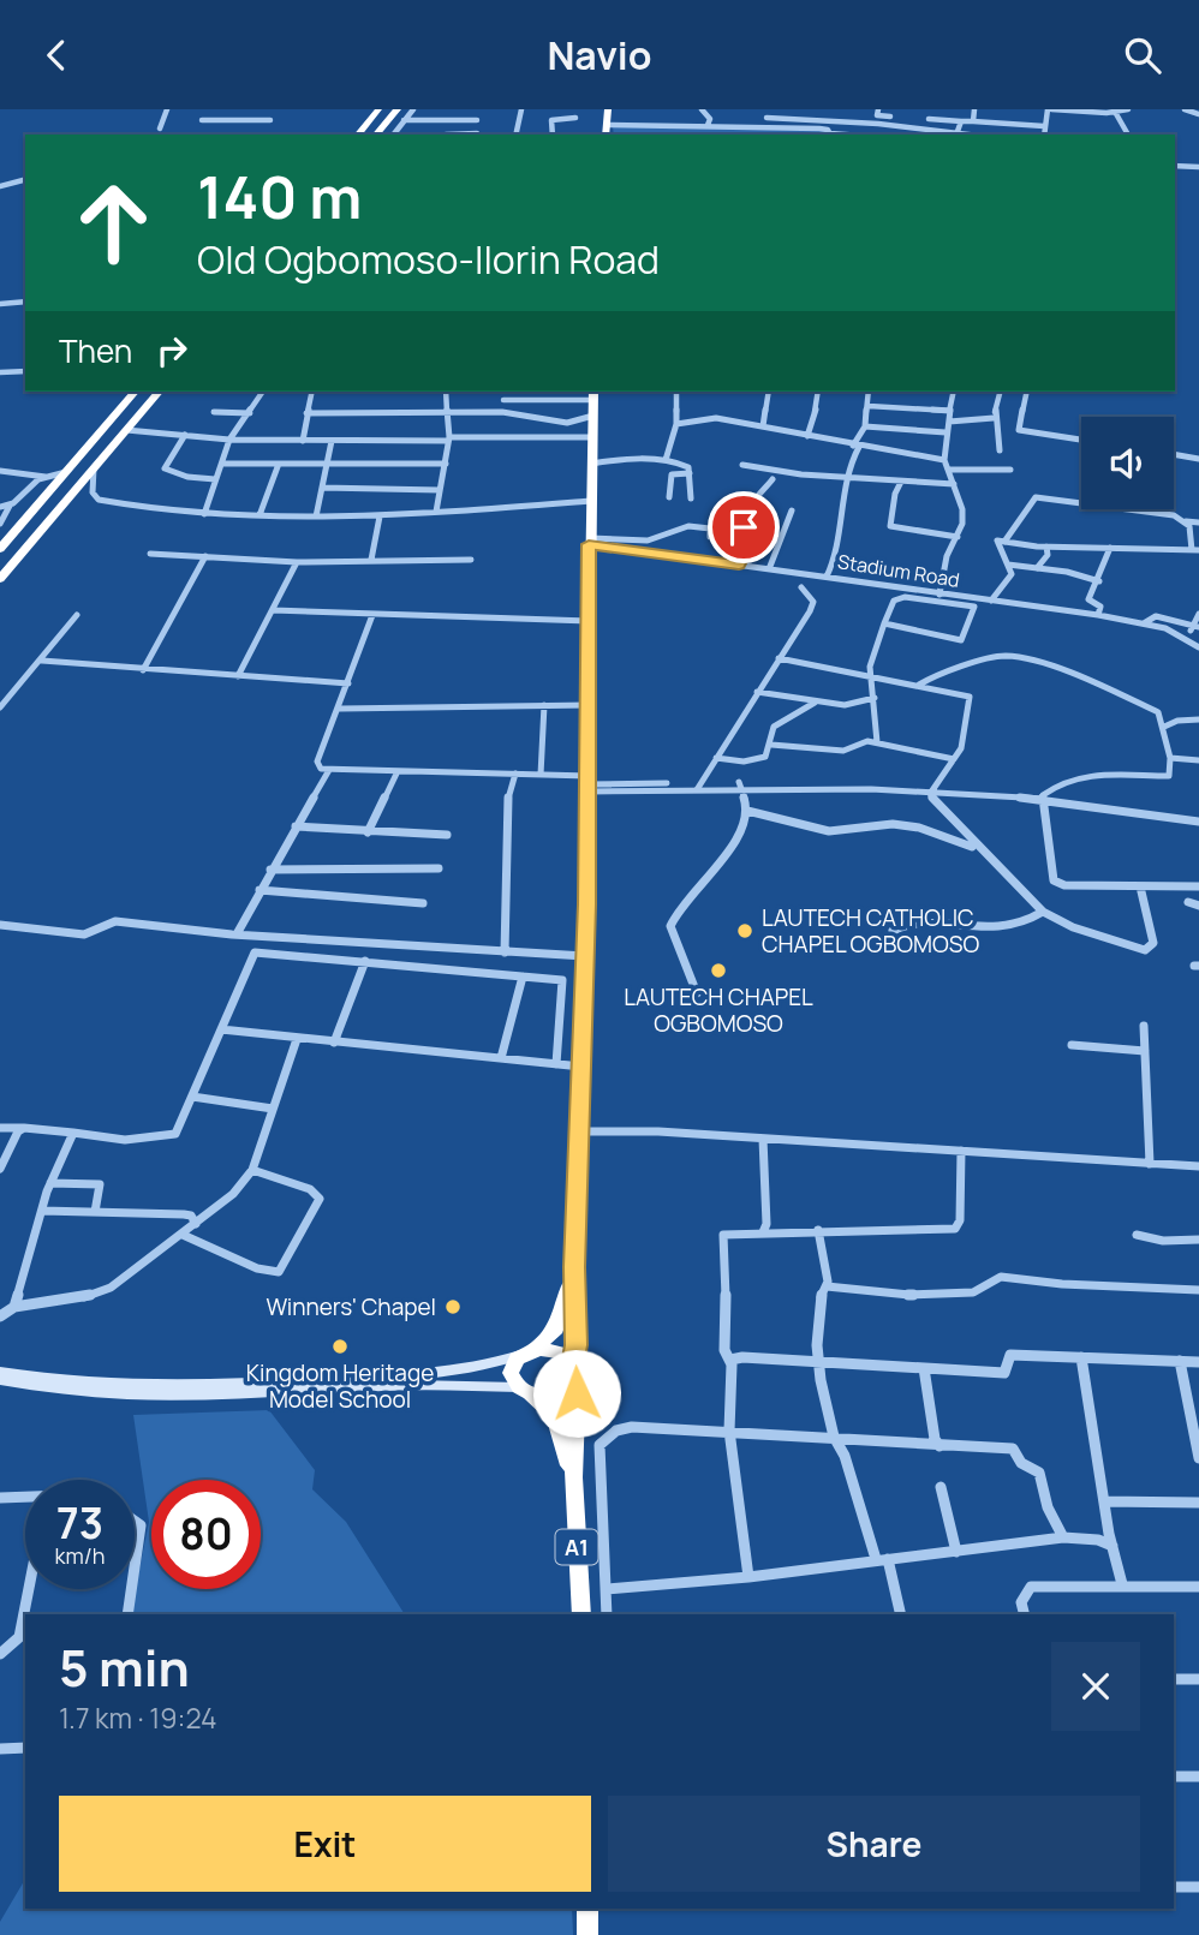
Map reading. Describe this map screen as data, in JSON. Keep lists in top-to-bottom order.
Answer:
{
  "streets": {
    "highway": ["A1"],
    "street": ["Stadium Road"]
  },
  "crossings": [
    ["Stadium Road", "A1"]
  ],
  "places": [
    "LAUTECH CATHOLIC CHAPEL OGBOMOSO",
    "LAUTECH CHAPEL OGBOMOSO",
    "Winners' Chapel",
    "Kingdom Heritage Model School"
  ],
  "page": {
    "header": "Navio",
    "turn": ["140 m", "Old Ogbomoso-Ilorin Road"],
    "then": "Then",
    "speed": "73 km/h",
    "limit": "80",
    "heading": ["5 min", "1.7 km · 19:24"],
    "buttons": ["Exit", "Share"]
  }
}
